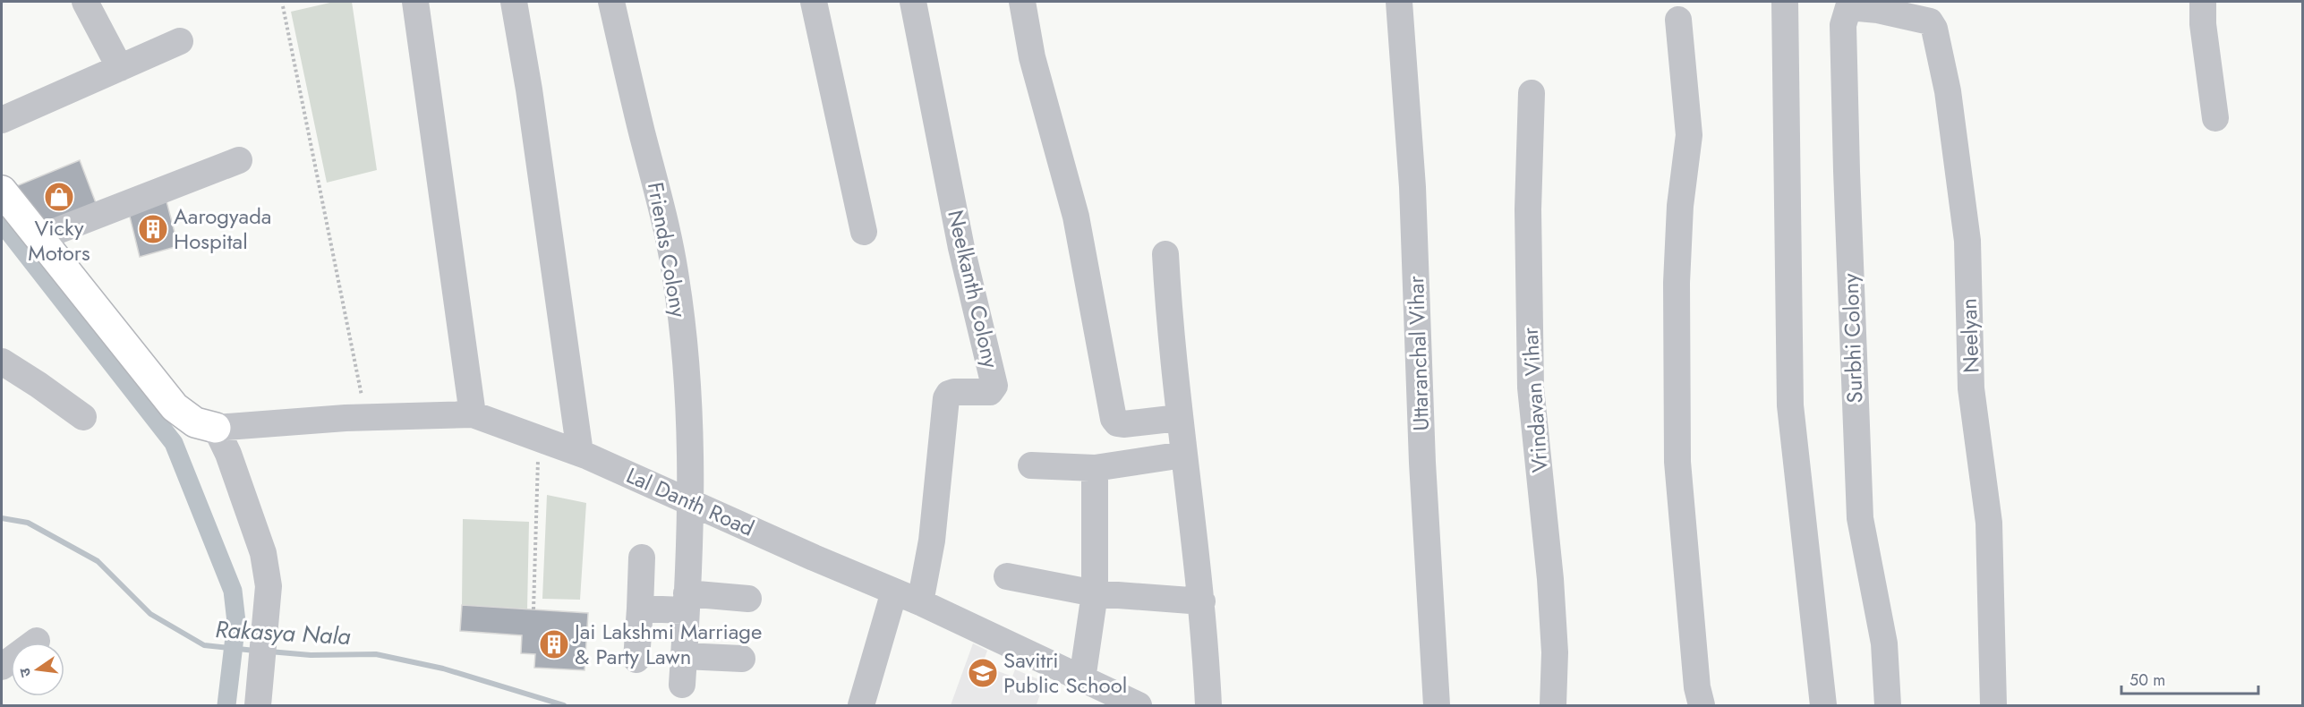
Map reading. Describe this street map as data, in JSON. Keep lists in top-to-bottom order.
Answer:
{
  "streets": {
    "street": [
      "Friends Colony",
      "Neelkanth Colony",
      "Neelyan",
      "Surbhi Colony",
      "Uttaranchal Vihar",
      "Vrindavan Vihar",
      "Lal Danth Road"
    ]
  },
  "crossings": [
    ["Friends Colony", "Lal Danth Road"],
    ["Neelkanth Colony", "Lal Danth Road"],
    ["Neelyan", "Surbhi Colony"]
  ],
  "water": ["Rakasya Nala"],
  "places": {
    "shop": ["Vicky Motors"],
    "building": ["Aarogyada Hospital", "Jai Lakshmi Marriage & Party Lawn"],
    "school or university": ["Savitri Public School"]
  },
  "scale_bar": "50 m",
  "north": "left"
}
